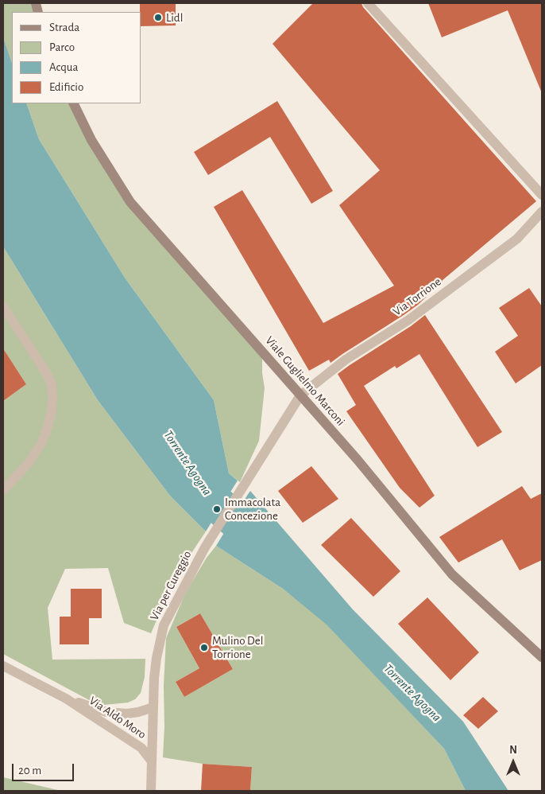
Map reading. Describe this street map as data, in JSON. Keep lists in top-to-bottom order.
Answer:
{
  "streets": {
    "main road": ["Viale Guglielmo Marconi"],
    "street": ["Via Torrione", "Via per Cureggio", "Via Aldo Moro"]
  },
  "crossings": [
    ["Via Torrione", "Viale Guglielmo Marconi"],
    ["Via Torrione", "Via per Cureggio"],
    ["Via per Cureggio", "Via Aldo Moro"]
  ],
  "water": ["Torrente Agogna"],
  "places": ["Lidl", "Immacolata Concezione", "Mulino Del Torrione"],
  "legend": [
    "Strada",
    "Parco",
    "Acqua",
    "Edificio"
  ],
  "scale_bar": "20 m",
  "north": "top"
}
